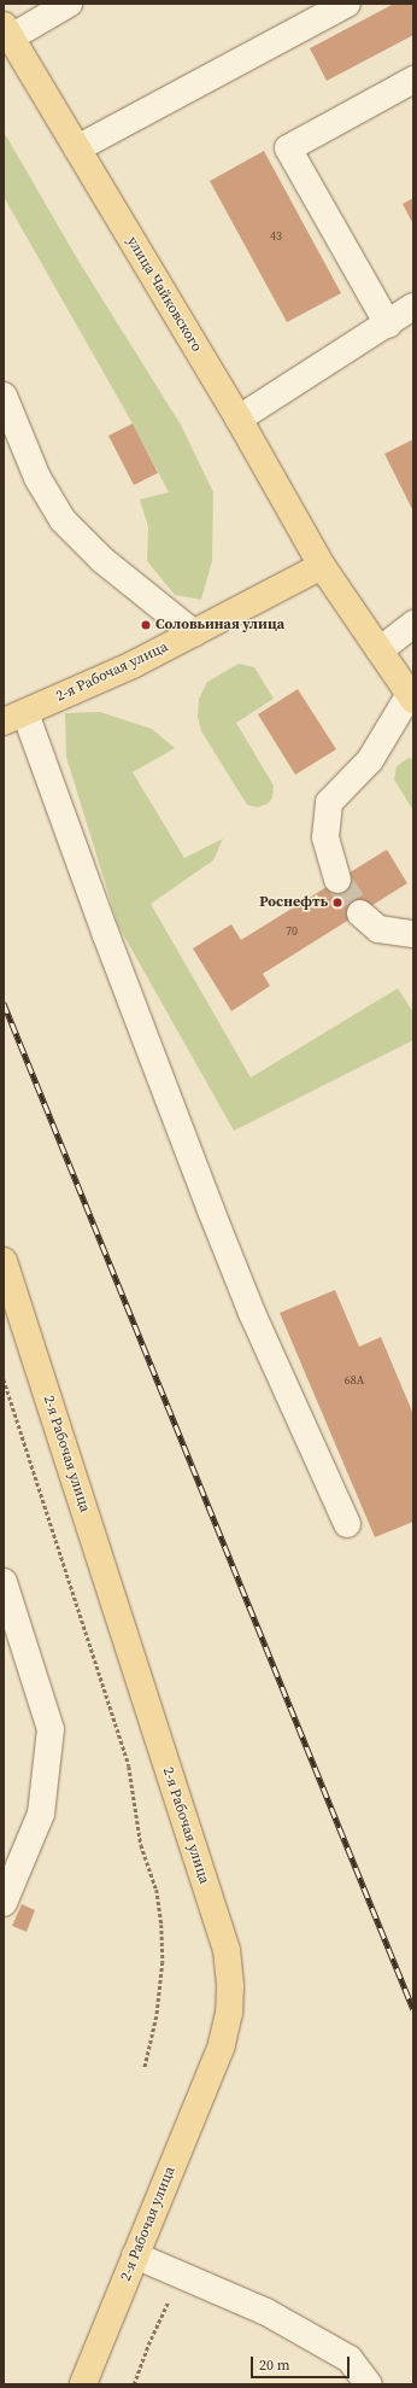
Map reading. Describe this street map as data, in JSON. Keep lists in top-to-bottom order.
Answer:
{
  "streets": {
    "main road": ["улица Чайковского", "2-я Рабочая улица"]
  },
  "crossings": [
    ["улица Чайковского", "2-я Рабочая улица"]
  ],
  "places": ["Соловьиная улица", "Роснефть"],
  "house_numbers": ["43", "70", "68А"],
  "scale_bar": "20 m"
}
